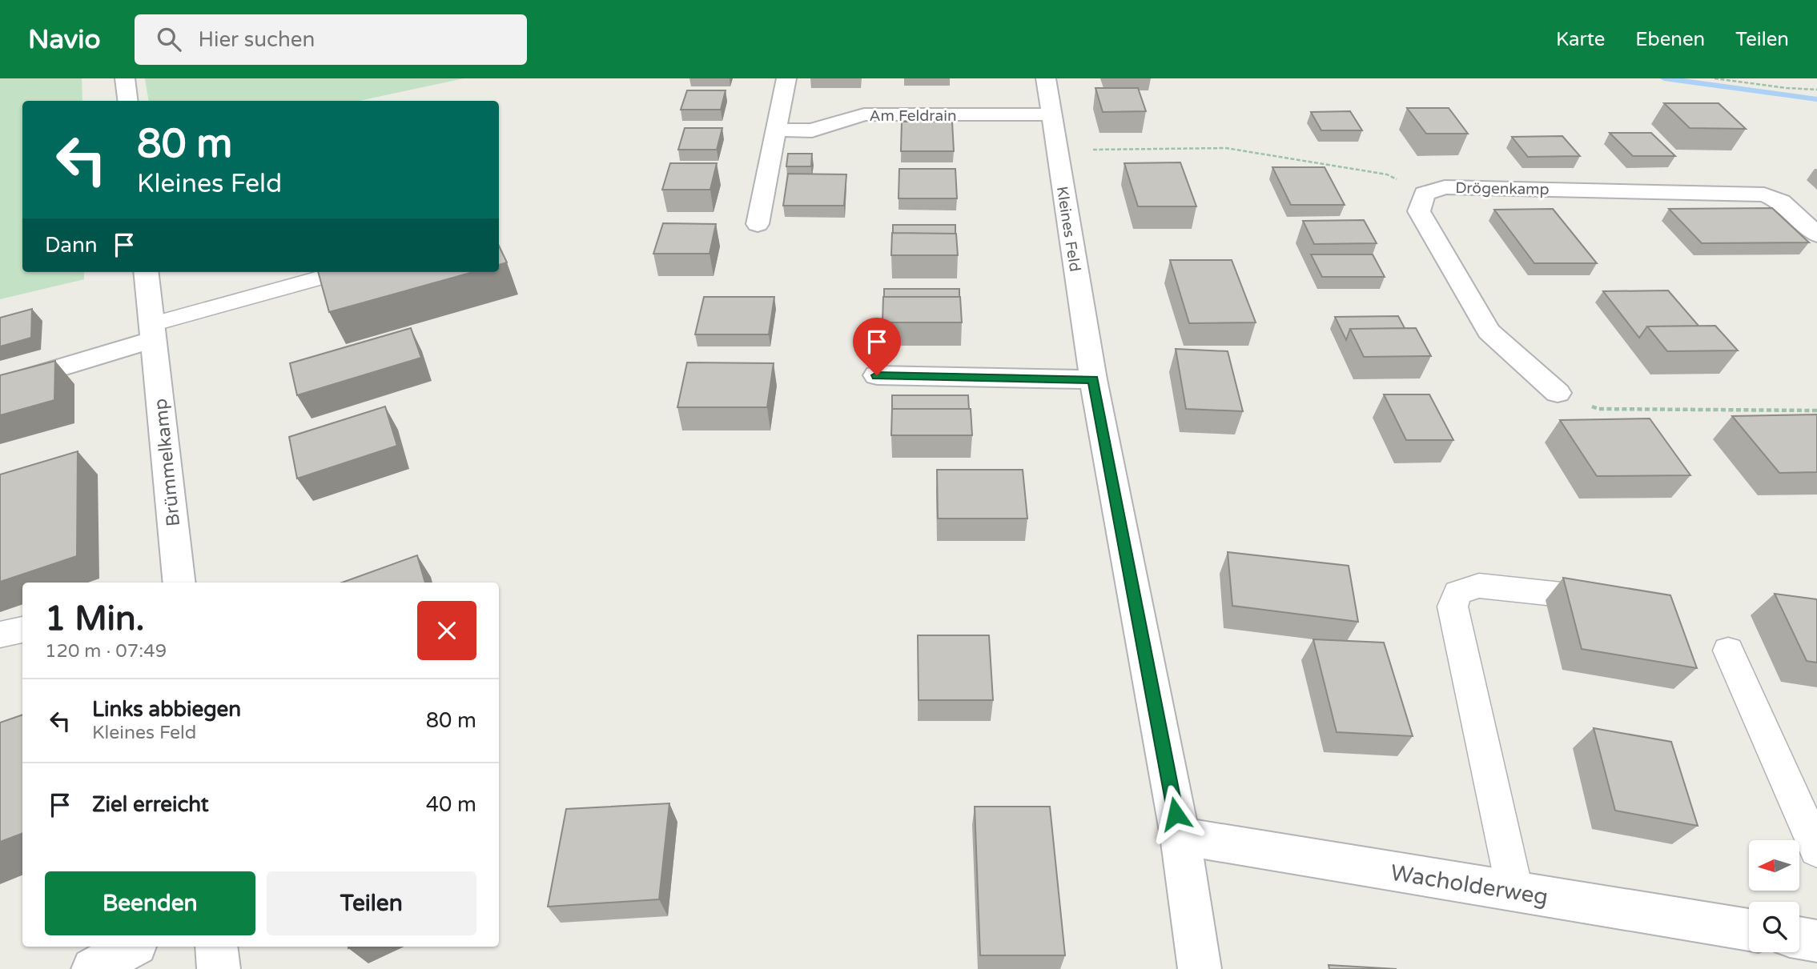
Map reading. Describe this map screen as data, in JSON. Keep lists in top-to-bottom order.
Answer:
{
  "streets": {
    "street": [
      "Am Feldrain",
      "Drögenkamp",
      "Kleines Feld",
      "Brümmelkamp",
      "Wacholderweg"
    ]
  },
  "crossings": [
    ["Am Feldrain", "Kleines Feld"],
    ["Kleines Feld", "Wacholderweg"]
  ],
  "north": "left",
  "page": {
    "header": "Navio",
    "search": "Hier suchen",
    "nav": ["Karte", "Ebenen", "Teilen"],
    "turn": ["80 m", "Kleines Feld"],
    "then": "Dann",
    "heading": ["1 Min.", "120 m · 07:49"],
    "list": [
      {
        "name": "Links abbiegen",
        "note": "Kleines Feld",
        "value": "80 m"
      },
      {
        "name": "Ziel erreicht",
        "value": "40 m"
      }
    ],
    "buttons": ["Beenden", "Teilen"]
  }
}
